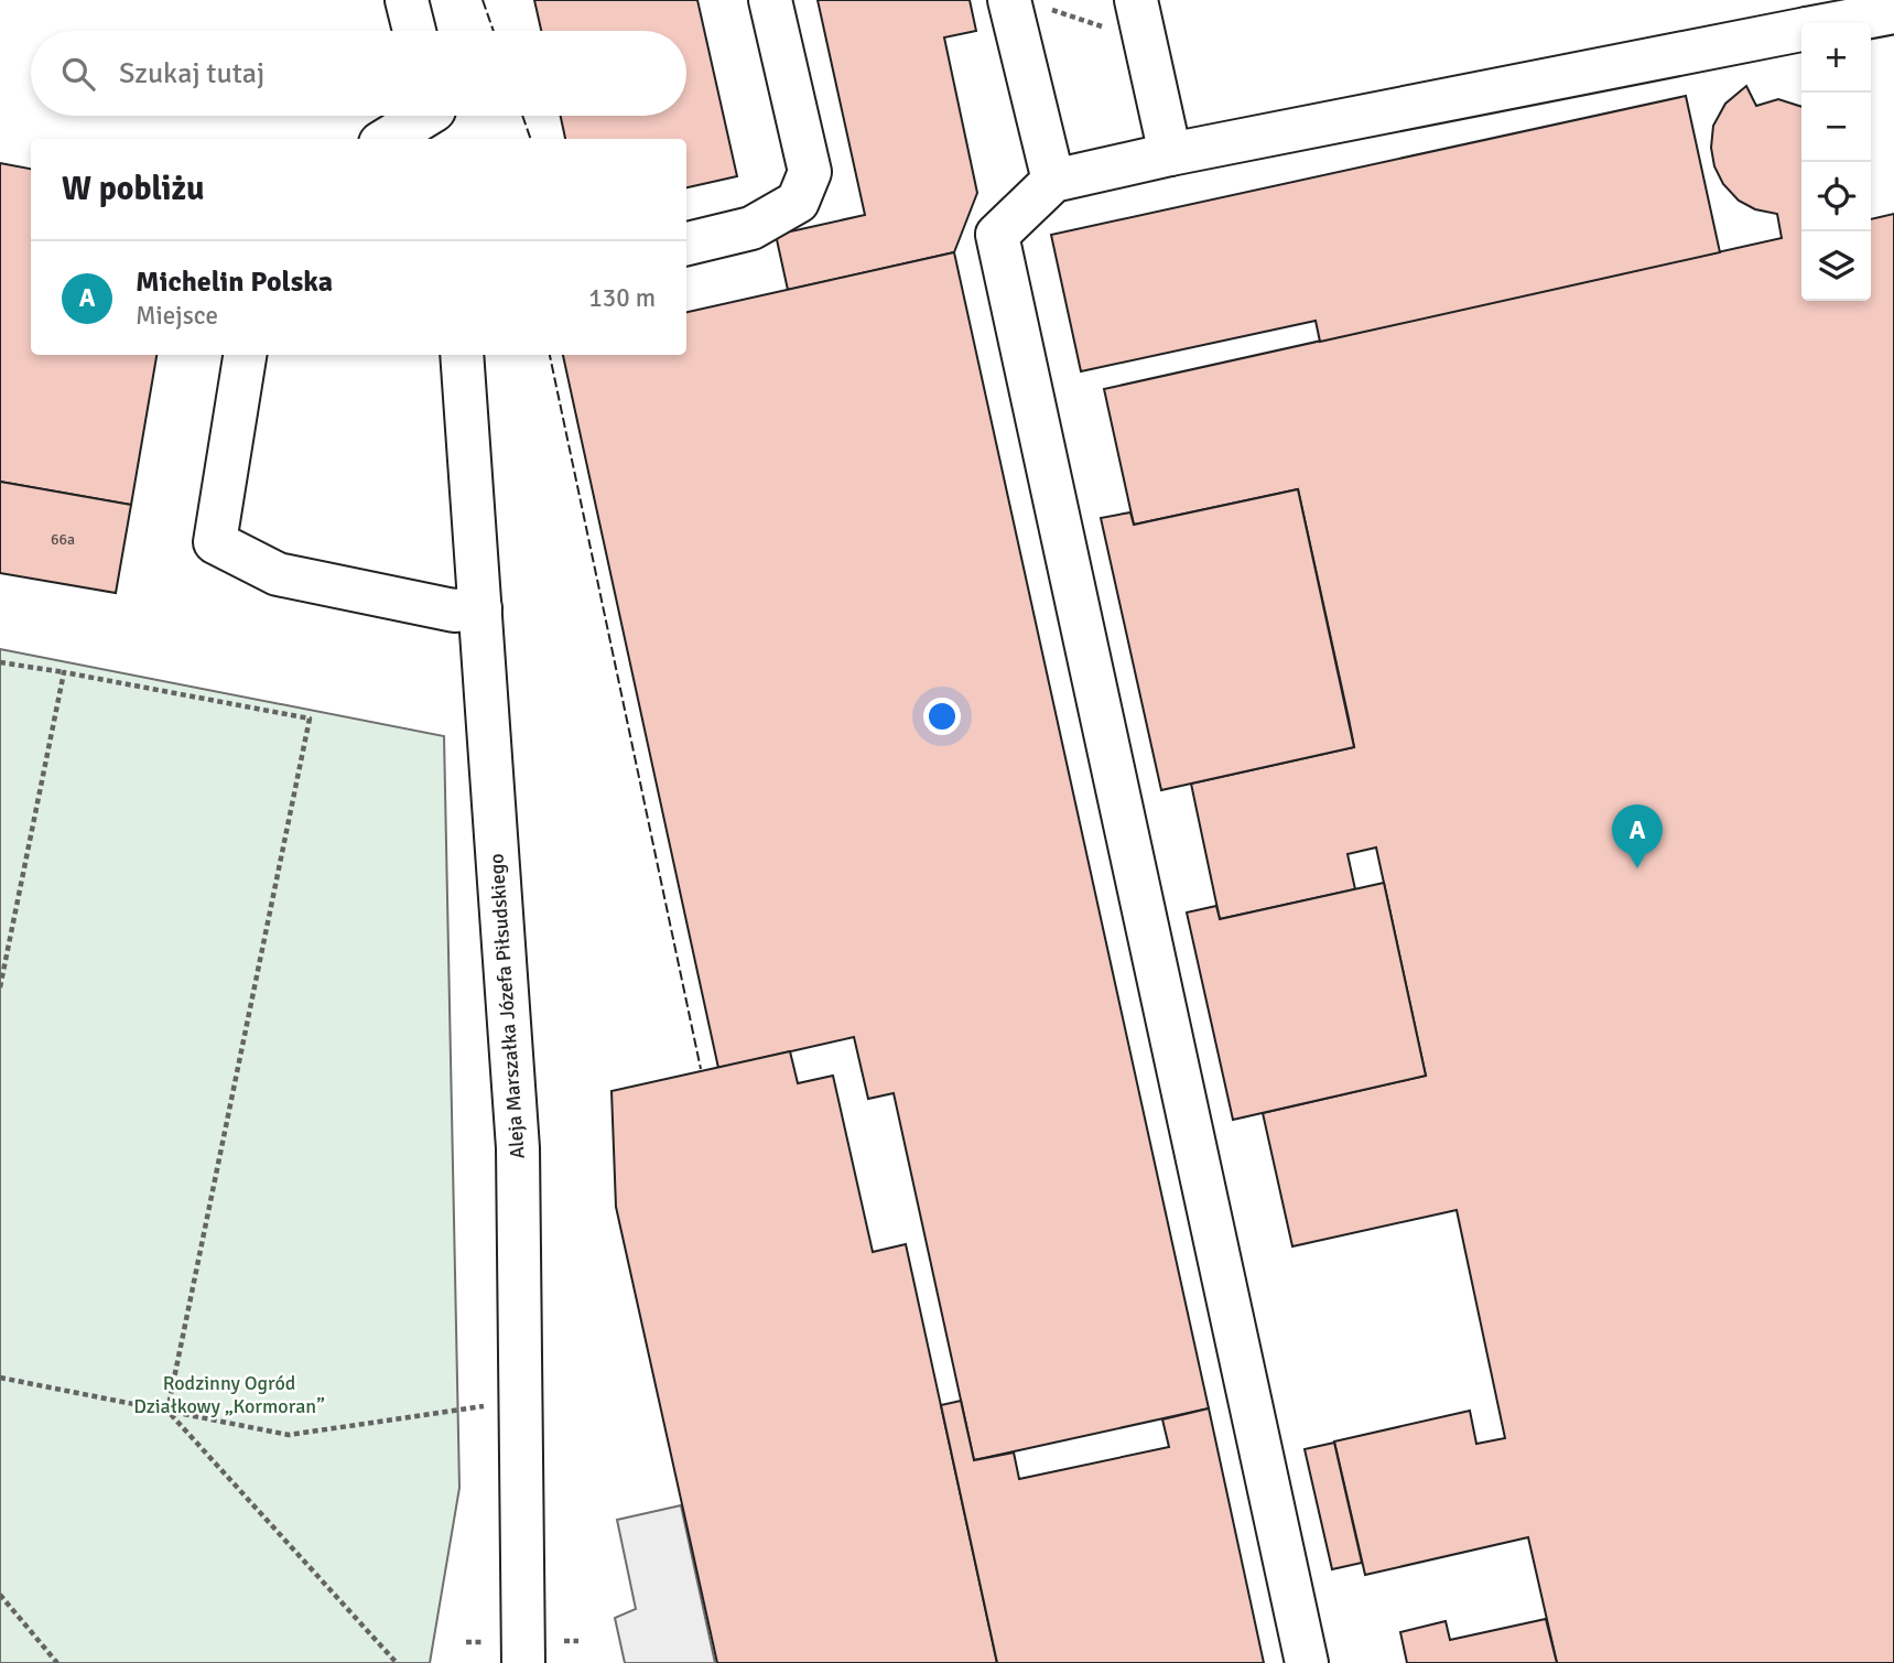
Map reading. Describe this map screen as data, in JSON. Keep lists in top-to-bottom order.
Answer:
{
  "streets": {
    "street": ["Aleja Marszałka Józefa Piłsudskiego"]
  },
  "parks": ["Rodzinny Ogród Działkowy „Kormoran”"],
  "house_numbers": ["66a"],
  "page": {
    "map_buttons": ["+", "−"],
    "search": "Szukaj tutaj",
    "heading": "W pobliżu",
    "list": [
      {
        "mark": "A",
        "name": "Michelin Polska",
        "note": "Miejsce",
        "value": "130 m"
      }
    ],
    "pins": "A"
  }
}
